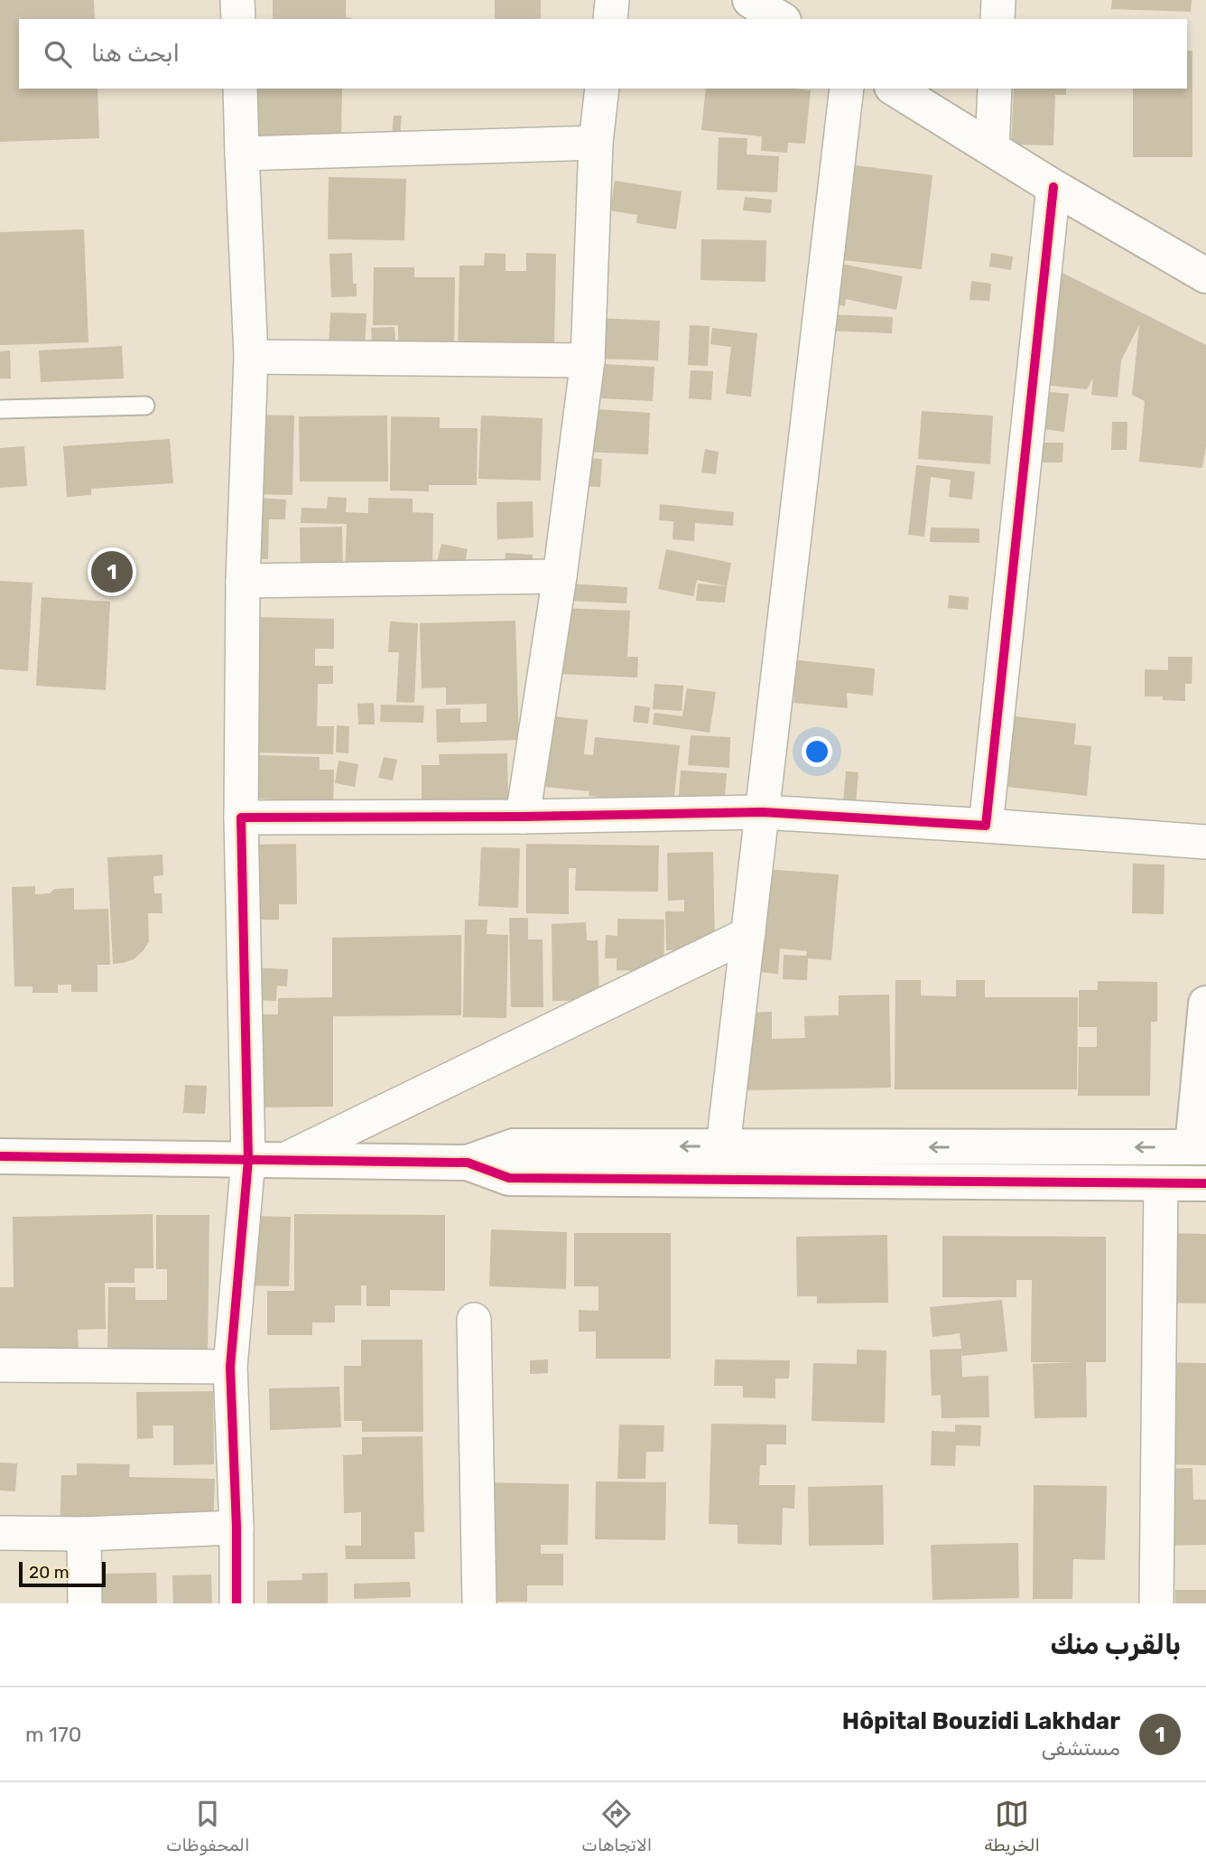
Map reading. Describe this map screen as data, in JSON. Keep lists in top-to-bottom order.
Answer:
{
  "scale_bar": "20 m",
  "page": {
    "search": "ابحث هنا",
    "pins": "1",
    "scale": "20 m",
    "heading": "بالقرب منك",
    "list": [
      {
        "mark": "1",
        "name": "Hôpital Bouzidi Lakhdar",
        "note": "مستشفى",
        "value": "170 m"
      }
    ],
    "nav": ["الخريطة", "الاتجاهات", "المحفوظات"]
  }
}
